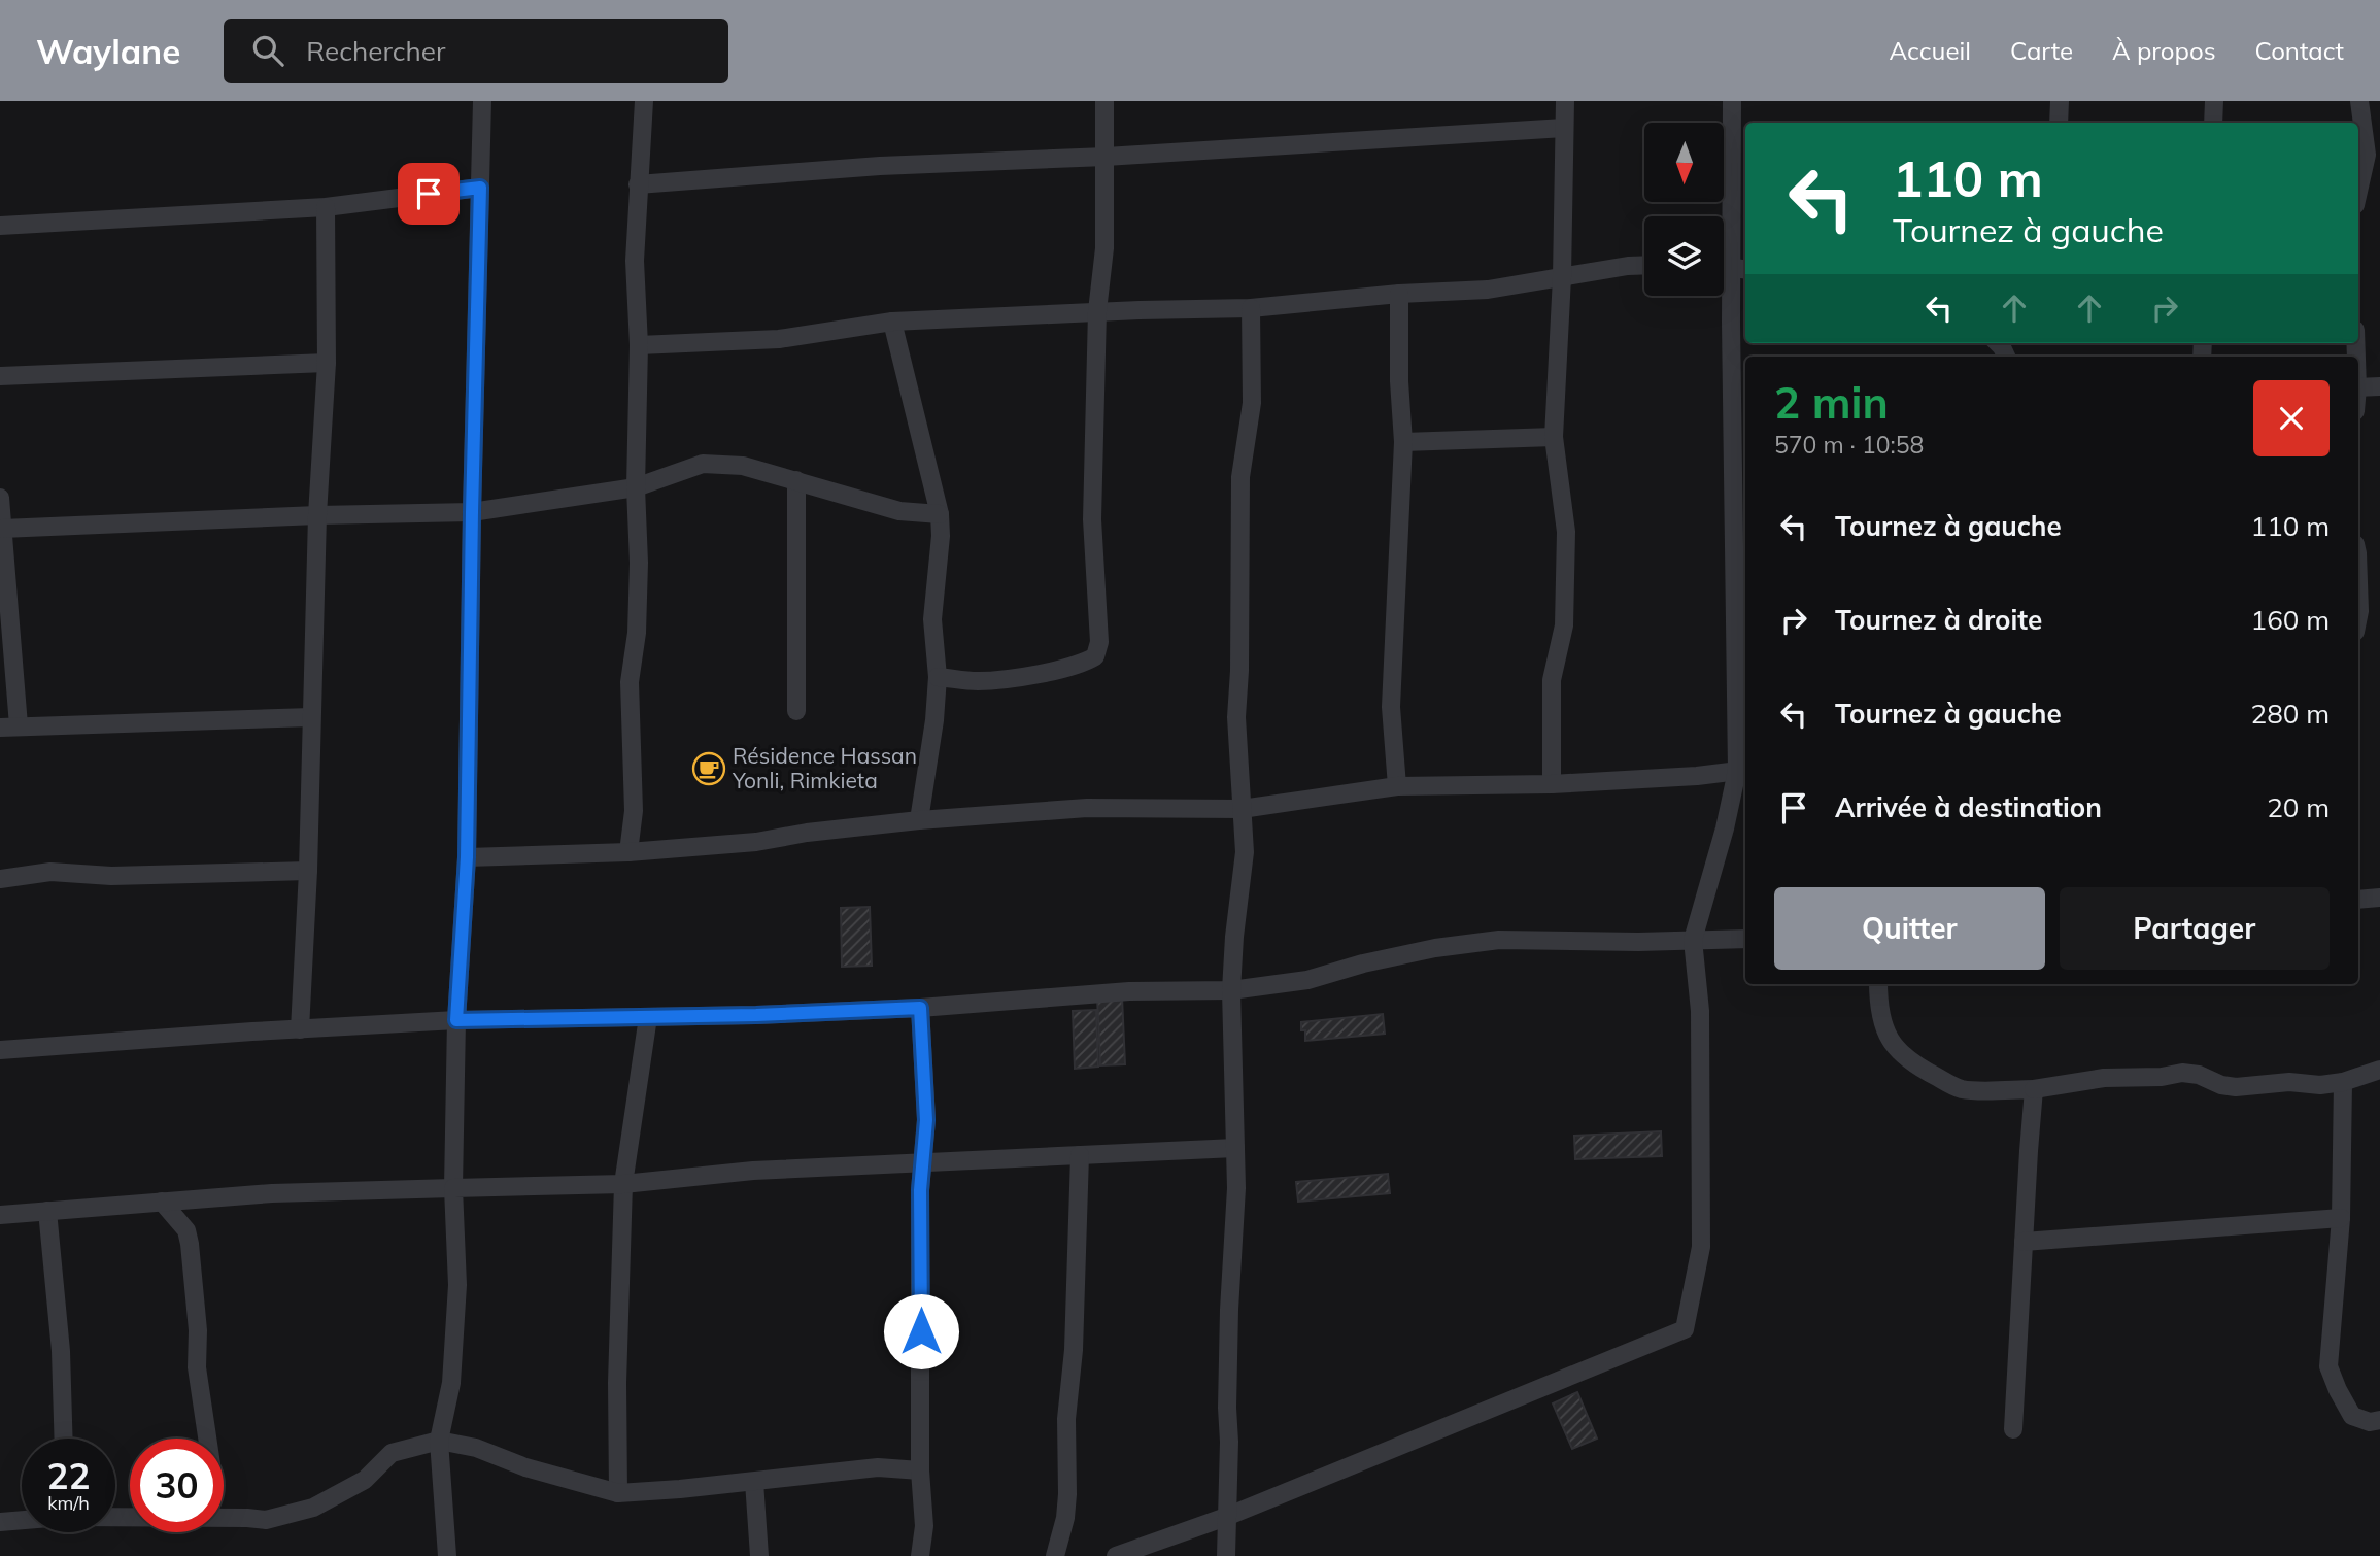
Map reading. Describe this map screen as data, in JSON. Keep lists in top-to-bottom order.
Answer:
{
  "places": {
    "cafe": ["Résidence Hassan Yonli, Rimkieta"]
  },
  "north": "bottom",
  "page": {
    "header": "Waylane",
    "search": "Rechercher",
    "nav": [
      "Accueil",
      "Carte",
      "À propos",
      "Contact"
    ],
    "turn": ["110 m", "Tournez à gauche"],
    "heading": ["2 min", "570 m · 10:58"],
    "list": [
      {
        "name": "Tournez à gauche",
        "value": "110 m"
      },
      {
        "name": "Tournez à droite",
        "value": "160 m"
      },
      {
        "name": "Tournez à gauche",
        "value": "280 m"
      },
      {
        "name": "Arrivée à destination",
        "value": "20 m"
      }
    ],
    "buttons": ["Quitter", "Partager"],
    "speed": "22 km/h",
    "limit": "30"
  }
}
